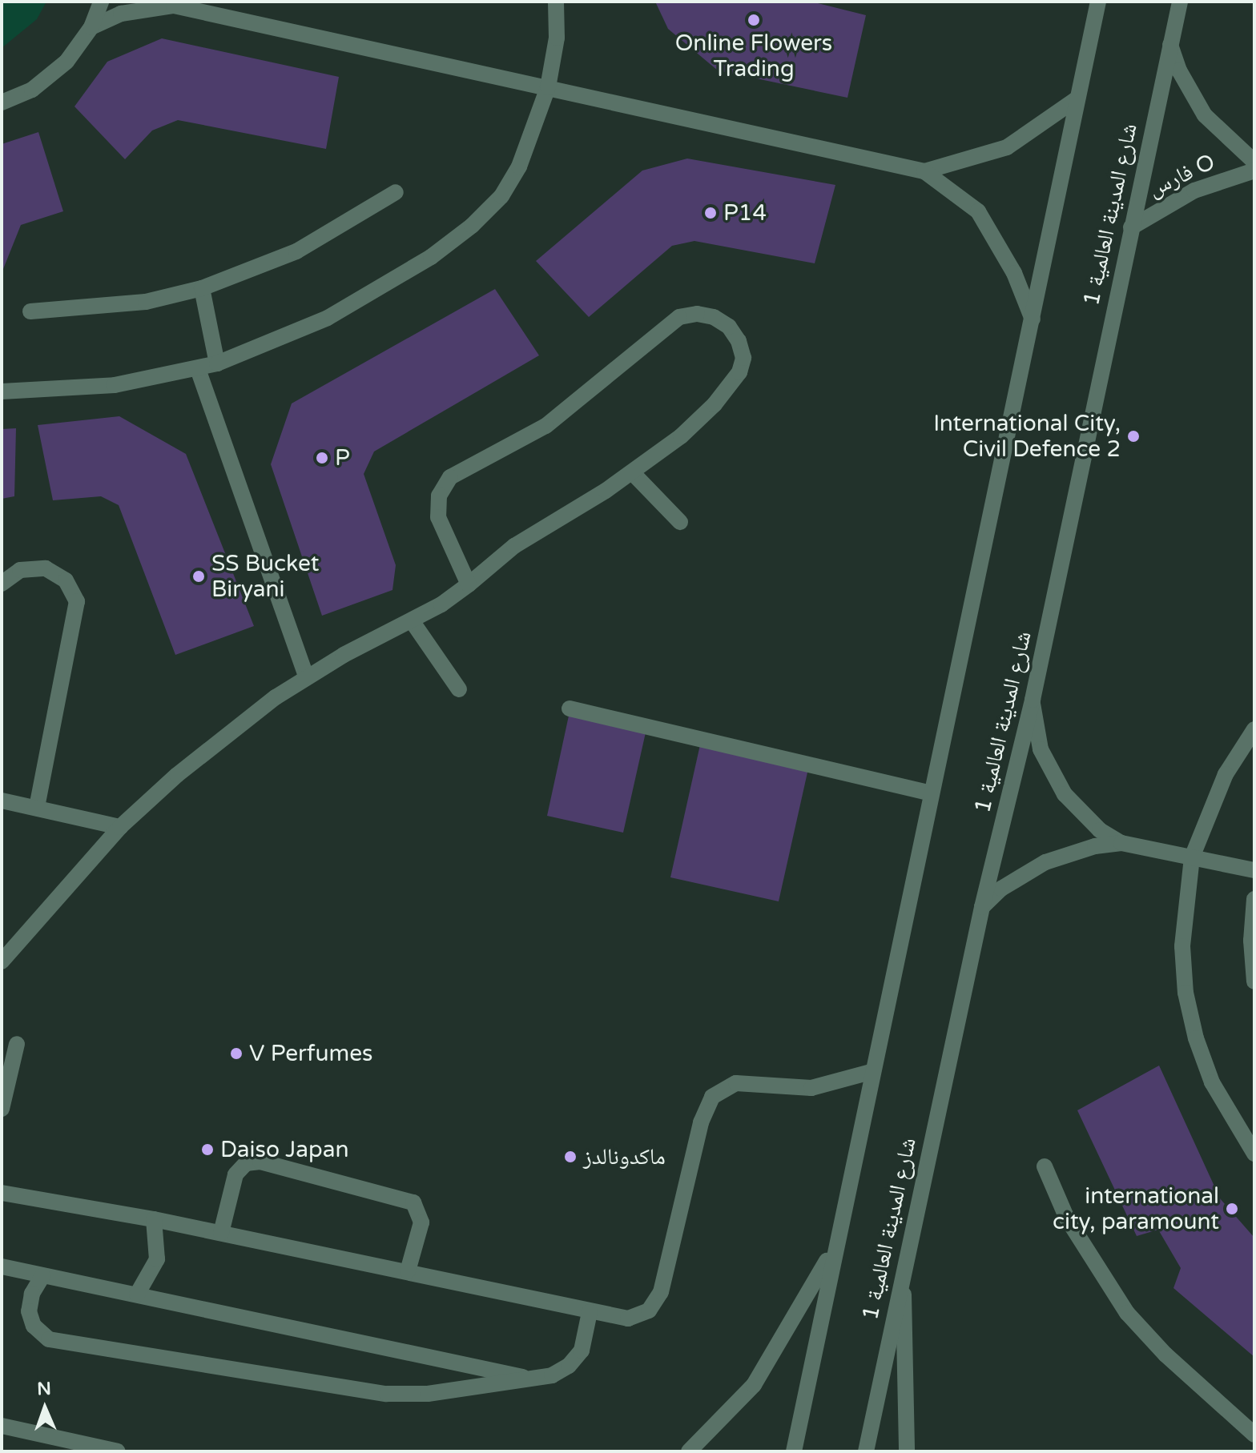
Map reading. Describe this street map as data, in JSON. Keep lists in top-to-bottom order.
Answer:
{
  "streets": {
    "street": ["فارس O", "شارع المدينة العالمية 1"]
  },
  "crossings": [
    ["فارس O", "شارع المدينة العالمية 1"]
  ],
  "places": [
    "Online Flowers Trading",
    "P14",
    "International City, Civil Defence 2",
    "P",
    "SS Bucket Biryani",
    "V Perfumes",
    "Daiso Japan",
    "ماكدونالدز",
    "international city, paramount"
  ],
  "north": "top"
}
